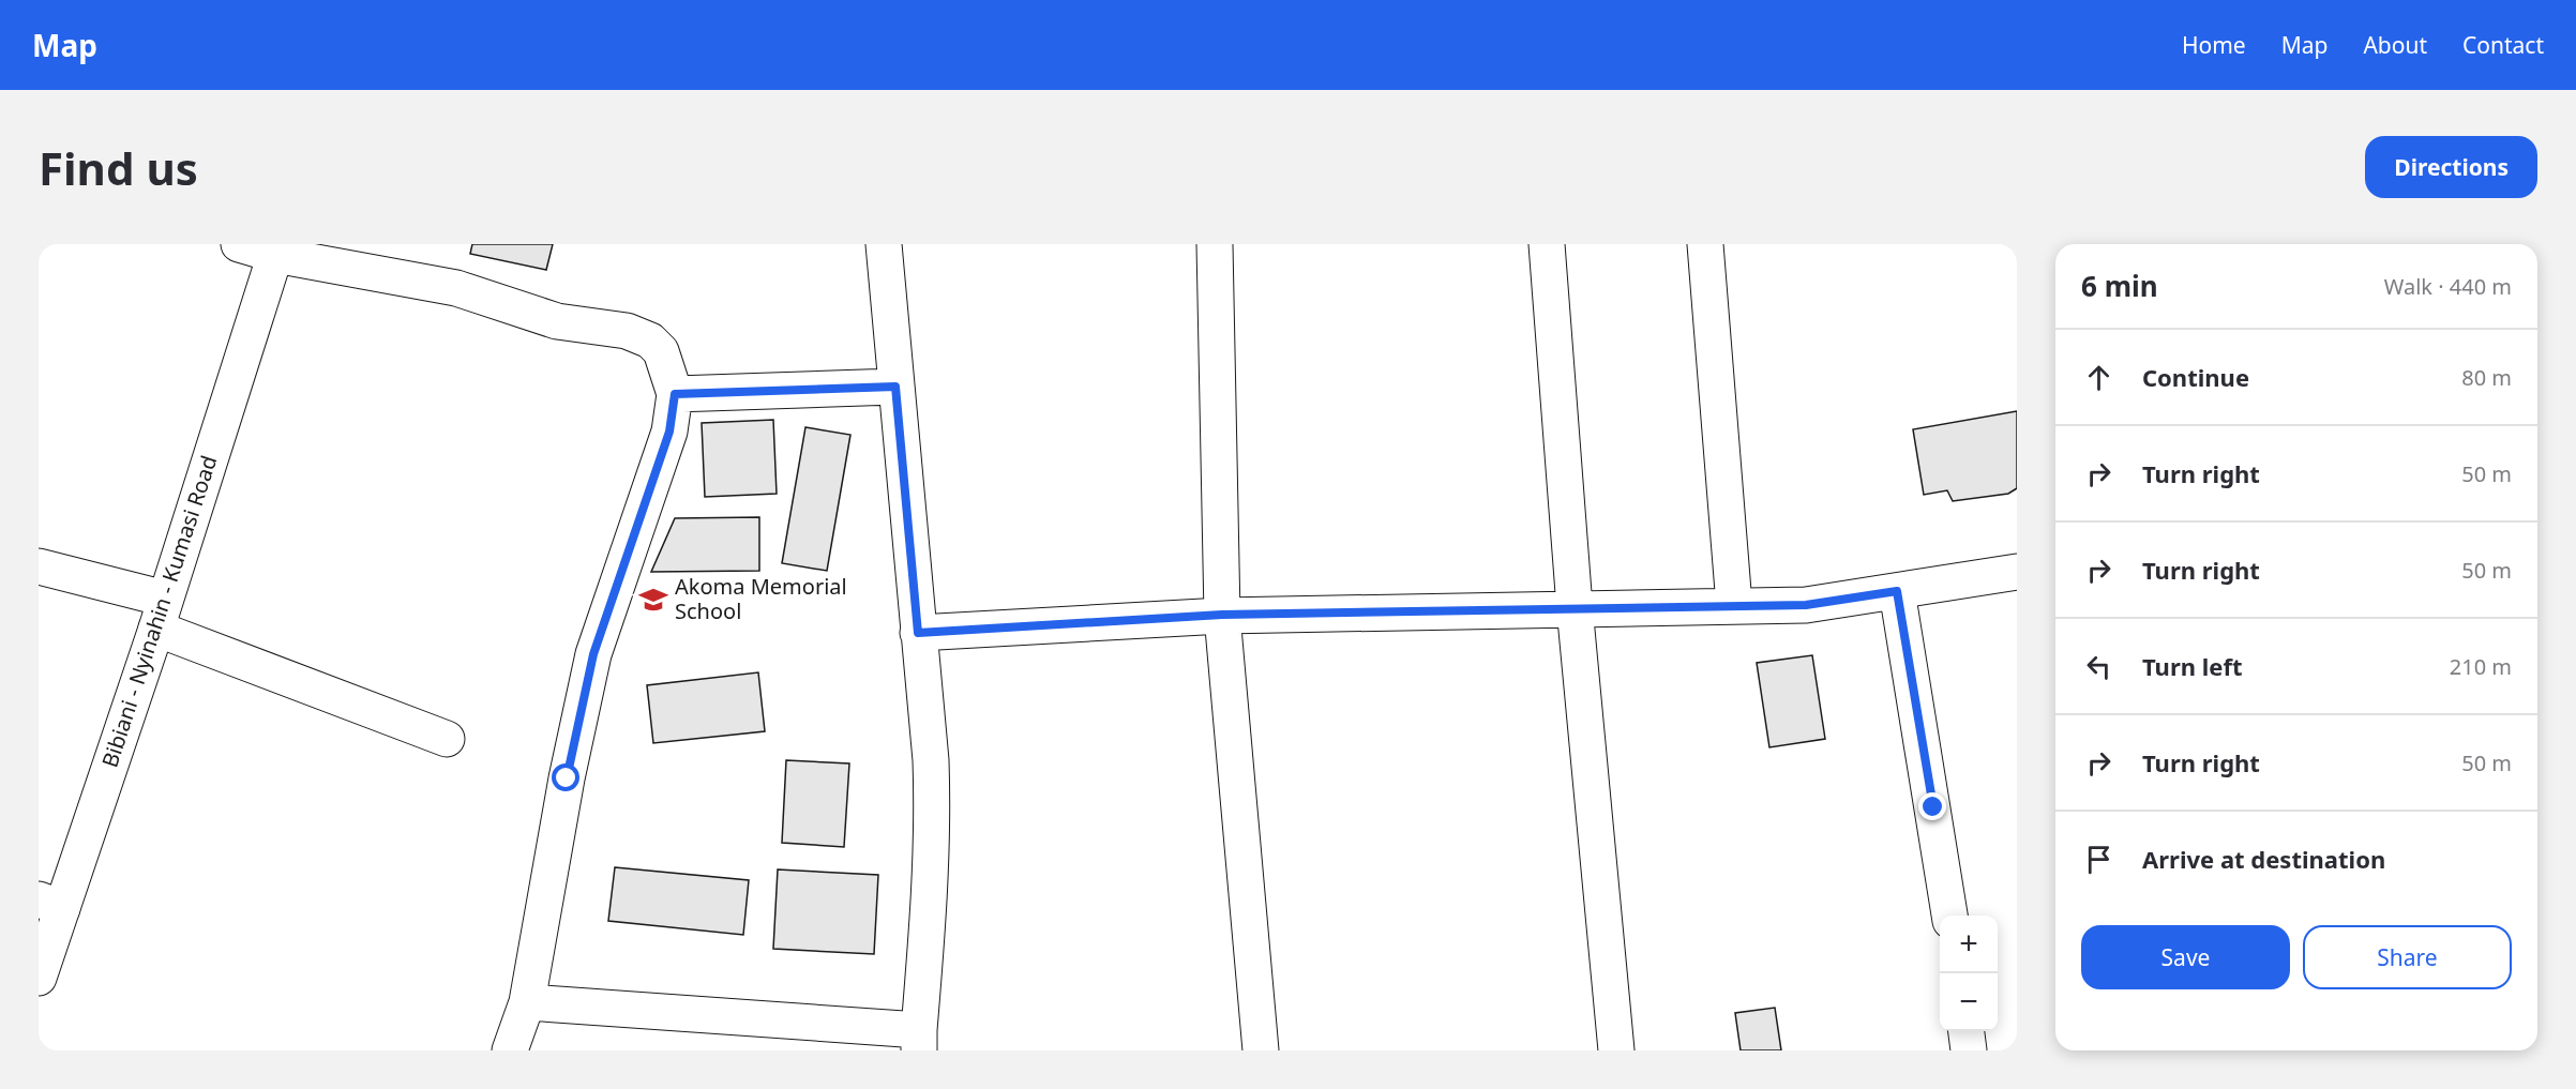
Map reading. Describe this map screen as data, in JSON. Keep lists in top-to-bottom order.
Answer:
{
  "streets": {
    "street": ["Bibiani - Nyinahin - Kumasi Road"]
  },
  "places": {
    "school or university": ["Akoma Memorial School"]
  },
  "page": {
    "header": "Map",
    "nav": [
      "Home",
      "Map",
      "About",
      "Contact"
    ],
    "buttons": [
      "Directions",
      ["Save", "Share"]
    ],
    "title": "Find us",
    "heading": ["6 min", "Walk · 440 m"],
    "list": [
      ["Continue", "80 m"],
      ["Turn right", "50 m"],
      ["Turn right", "50 m"],
      ["Turn left", "210 m"],
      ["Turn right", "50 m"],
      "Arrive at destination"
    ],
    "map_buttons": ["+", "−"]
  }
}
